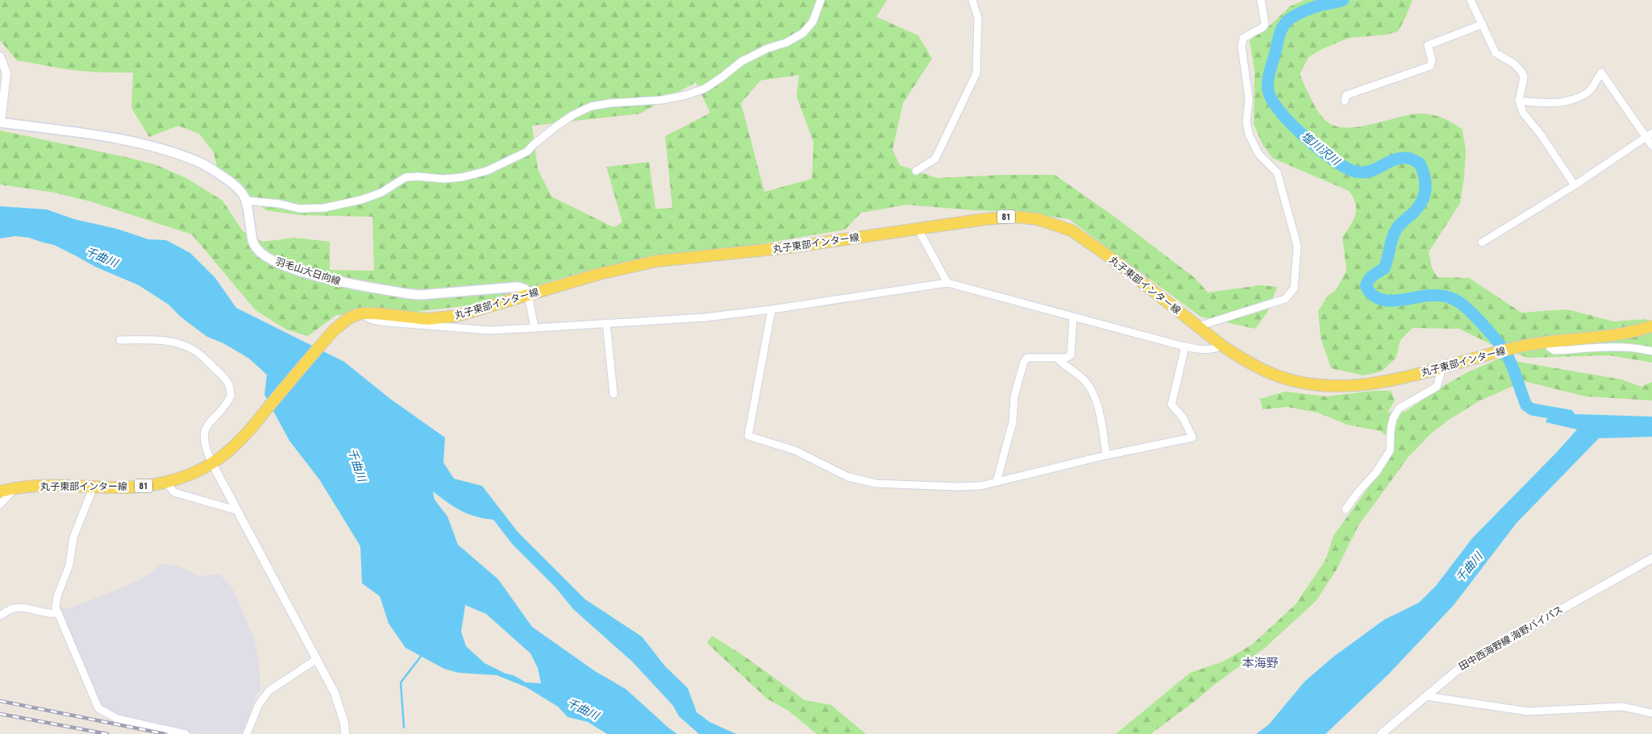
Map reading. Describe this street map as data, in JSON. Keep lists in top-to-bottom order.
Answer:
{
  "streets": {
    "main road": ["81", "丸子東部インター線", "羽毛山大日向線"],
    "street": ["田中西海野線 海野バイパス"]
  },
  "crossings": [
    ["丸子東部インター線", "羽毛山大日向線"]
  ],
  "districts": ["本海野"],
  "water": ["塩川沢川", "千曲川"]
}
